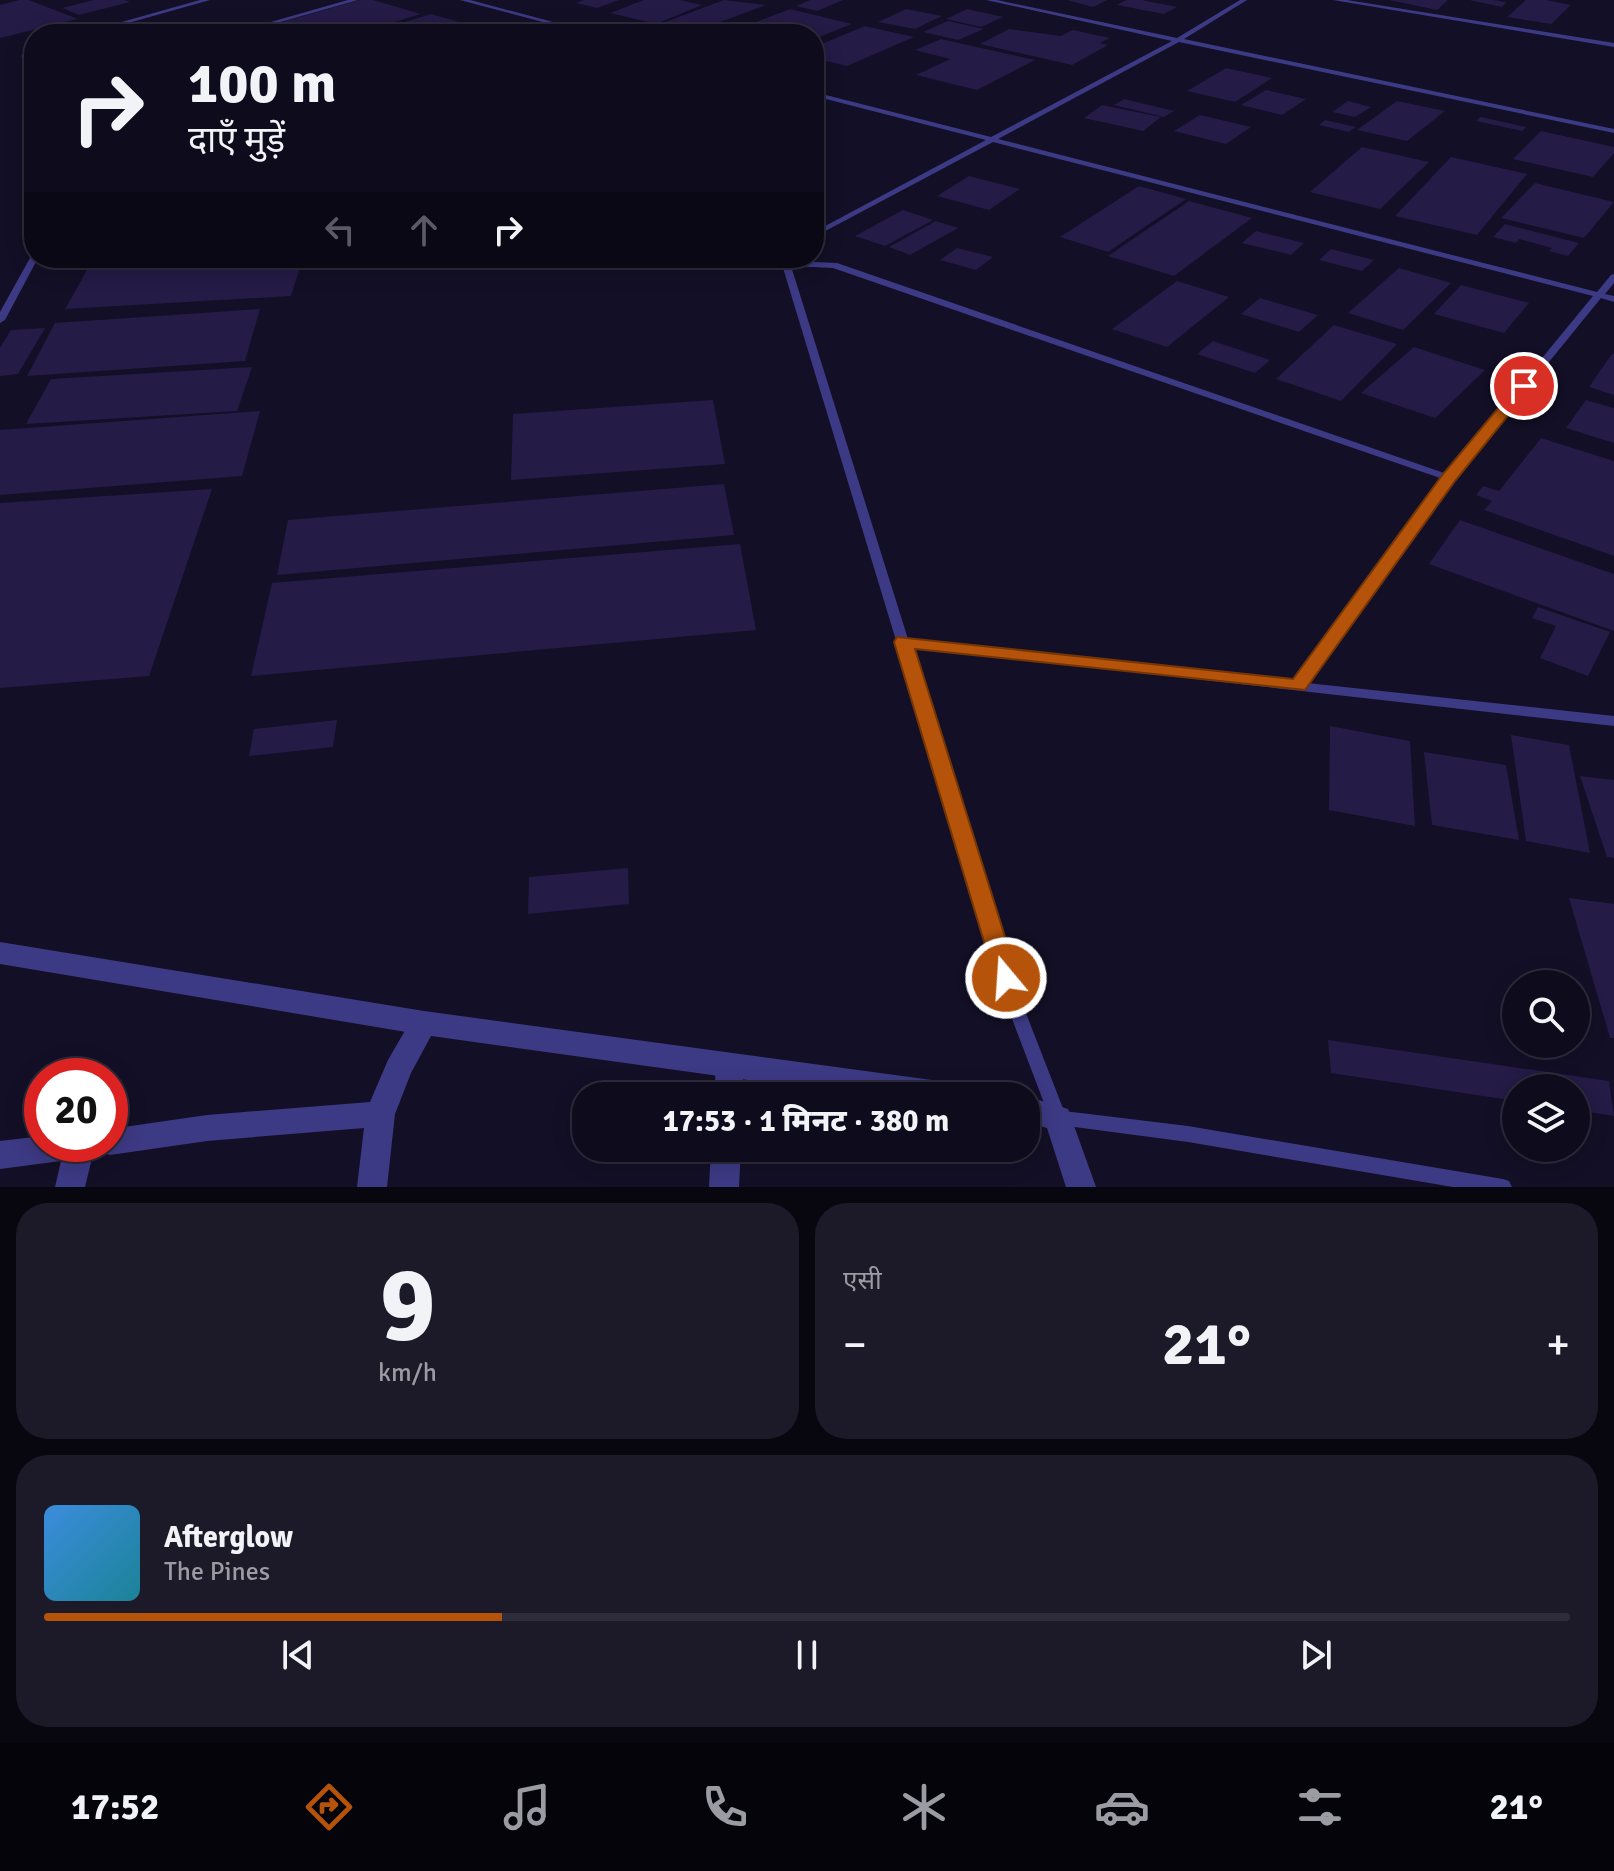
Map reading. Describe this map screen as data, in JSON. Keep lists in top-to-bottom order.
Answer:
{
  "page": {
    "turn": ["100 m", "दाएँ मुड़ें"],
    "limit": "20",
    "trip": "17:53 · 1 मिनट · 380 m",
    "tile": [
      ["9", "km/h"],
      "एसी"
    ],
    "heat": ["−", "21°", "+"],
    "song": ["Afterglow", "The Pines"],
    "tabs": ["17:52", "21°"]
  }
}
